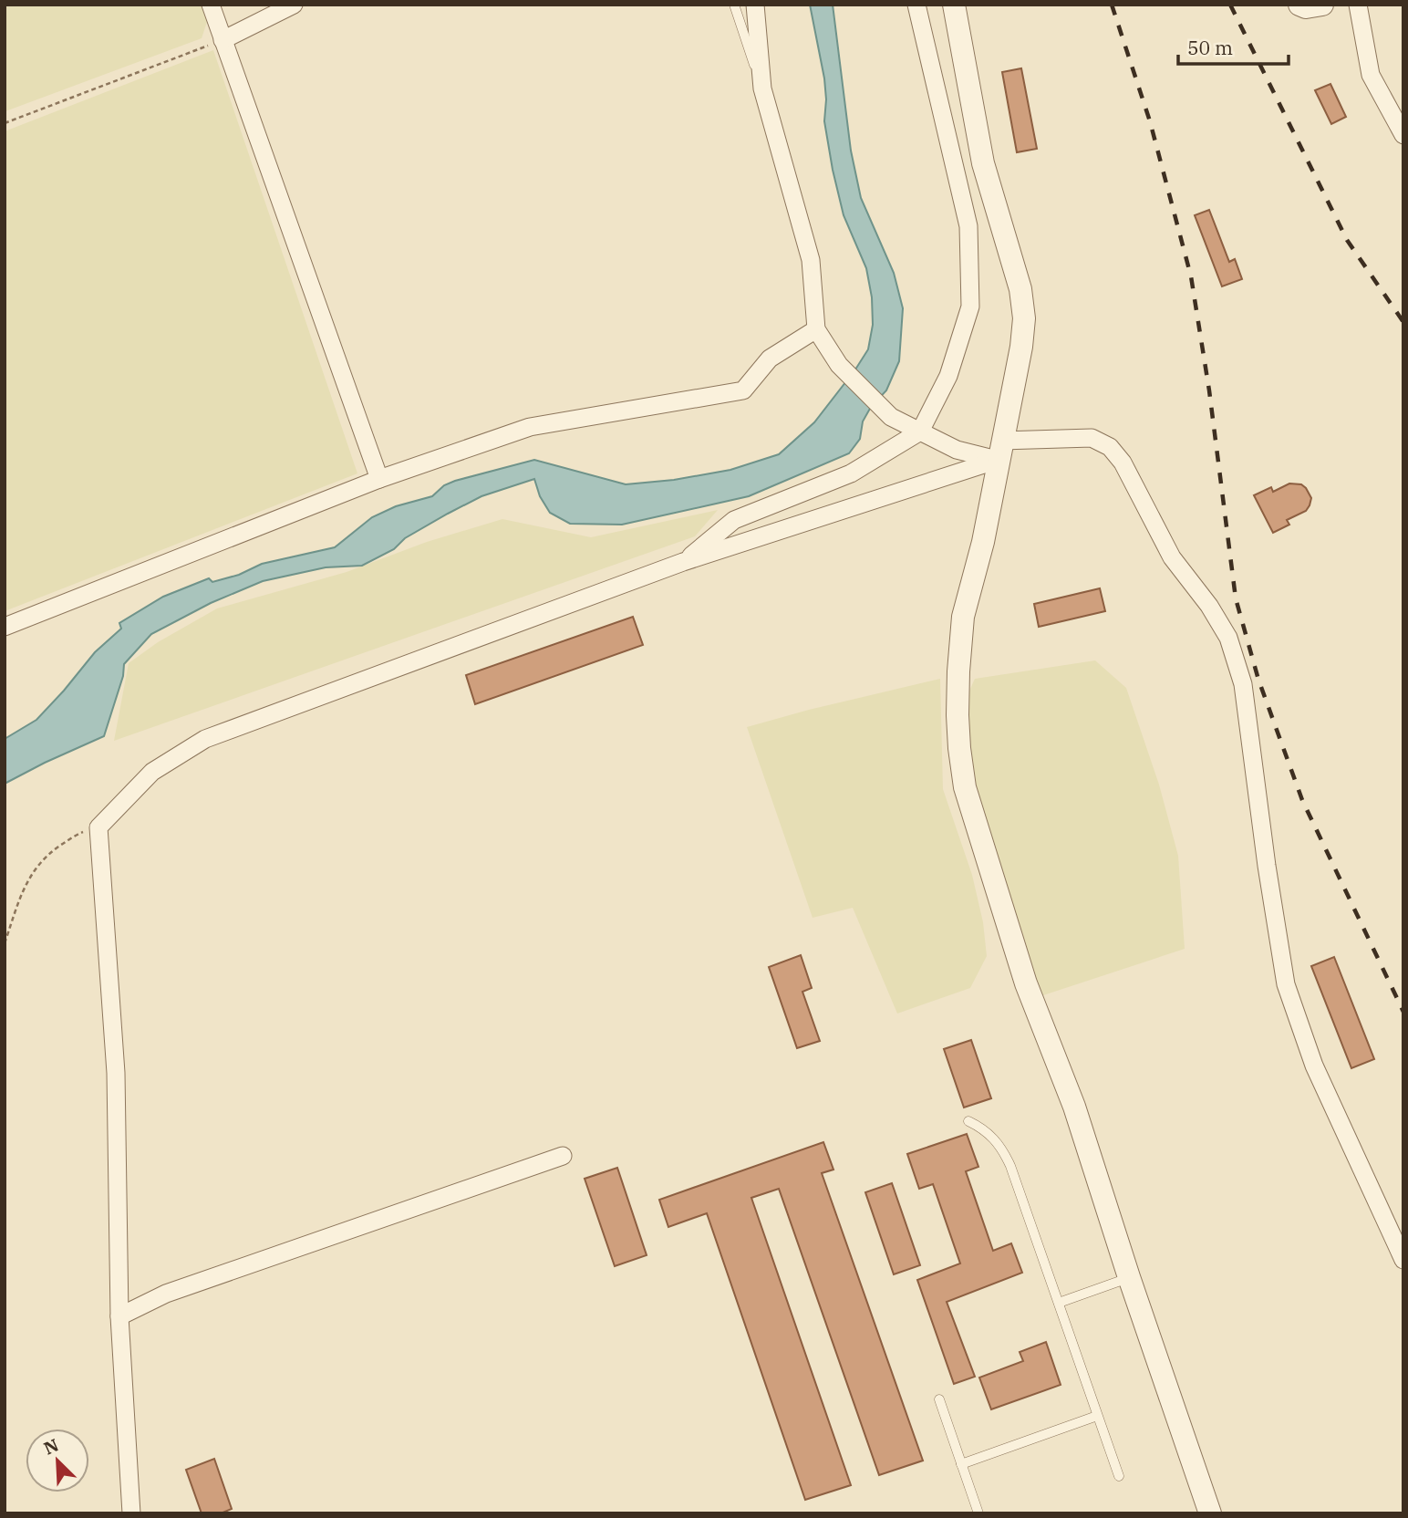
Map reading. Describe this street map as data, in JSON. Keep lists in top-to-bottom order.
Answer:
{
  "scale_bar": "50 m",
  "north": "top left"
}
